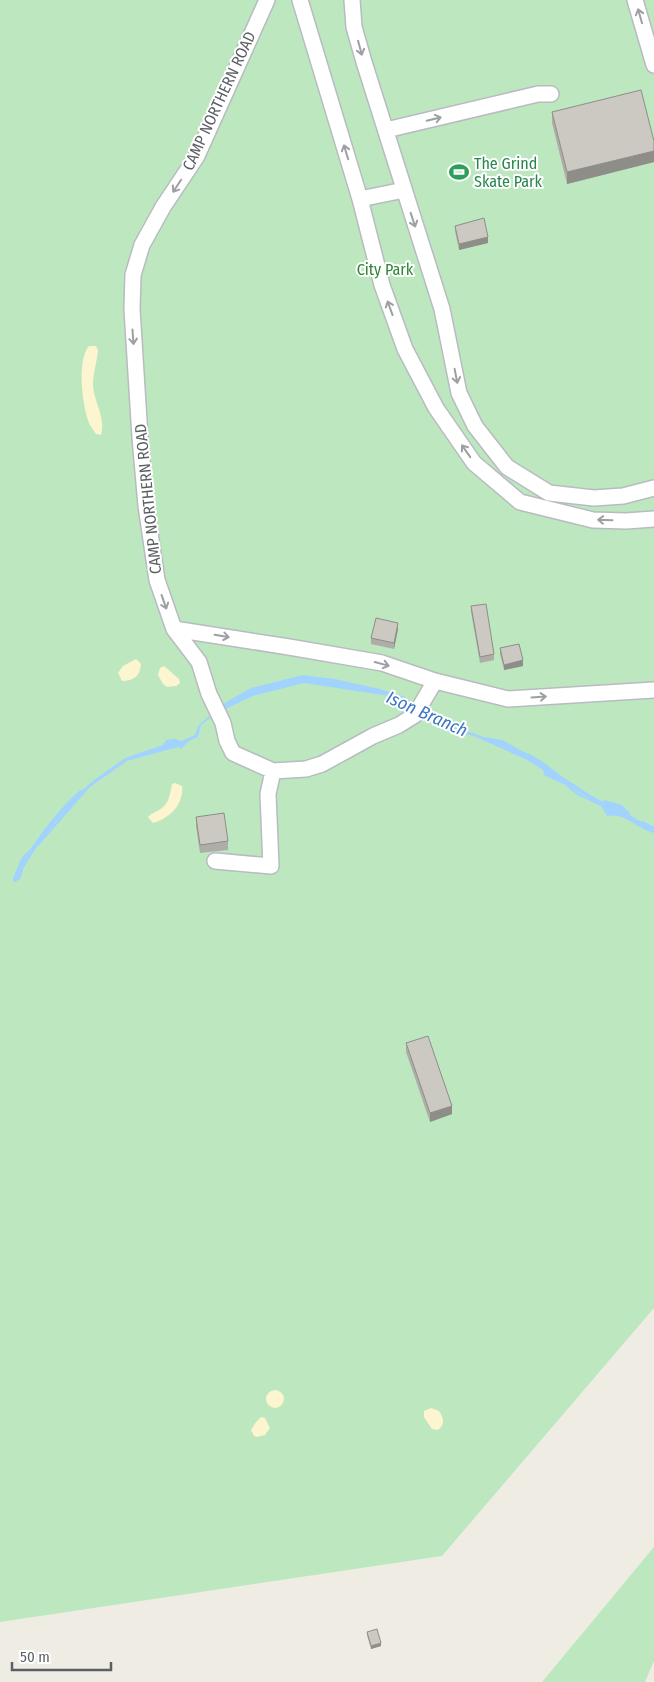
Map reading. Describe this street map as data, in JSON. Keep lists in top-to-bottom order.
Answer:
{
  "streets": {
    "street": ["CAMP NORTHERN ROAD"]
  },
  "one_way": ["CAMP NORTHERN ROAD"],
  "water": ["Ison Branch"],
  "parks": ["City Park"],
  "places": {
    "sports": ["The Grind Skate Park"]
  },
  "scale_bar": "50 m"
}
